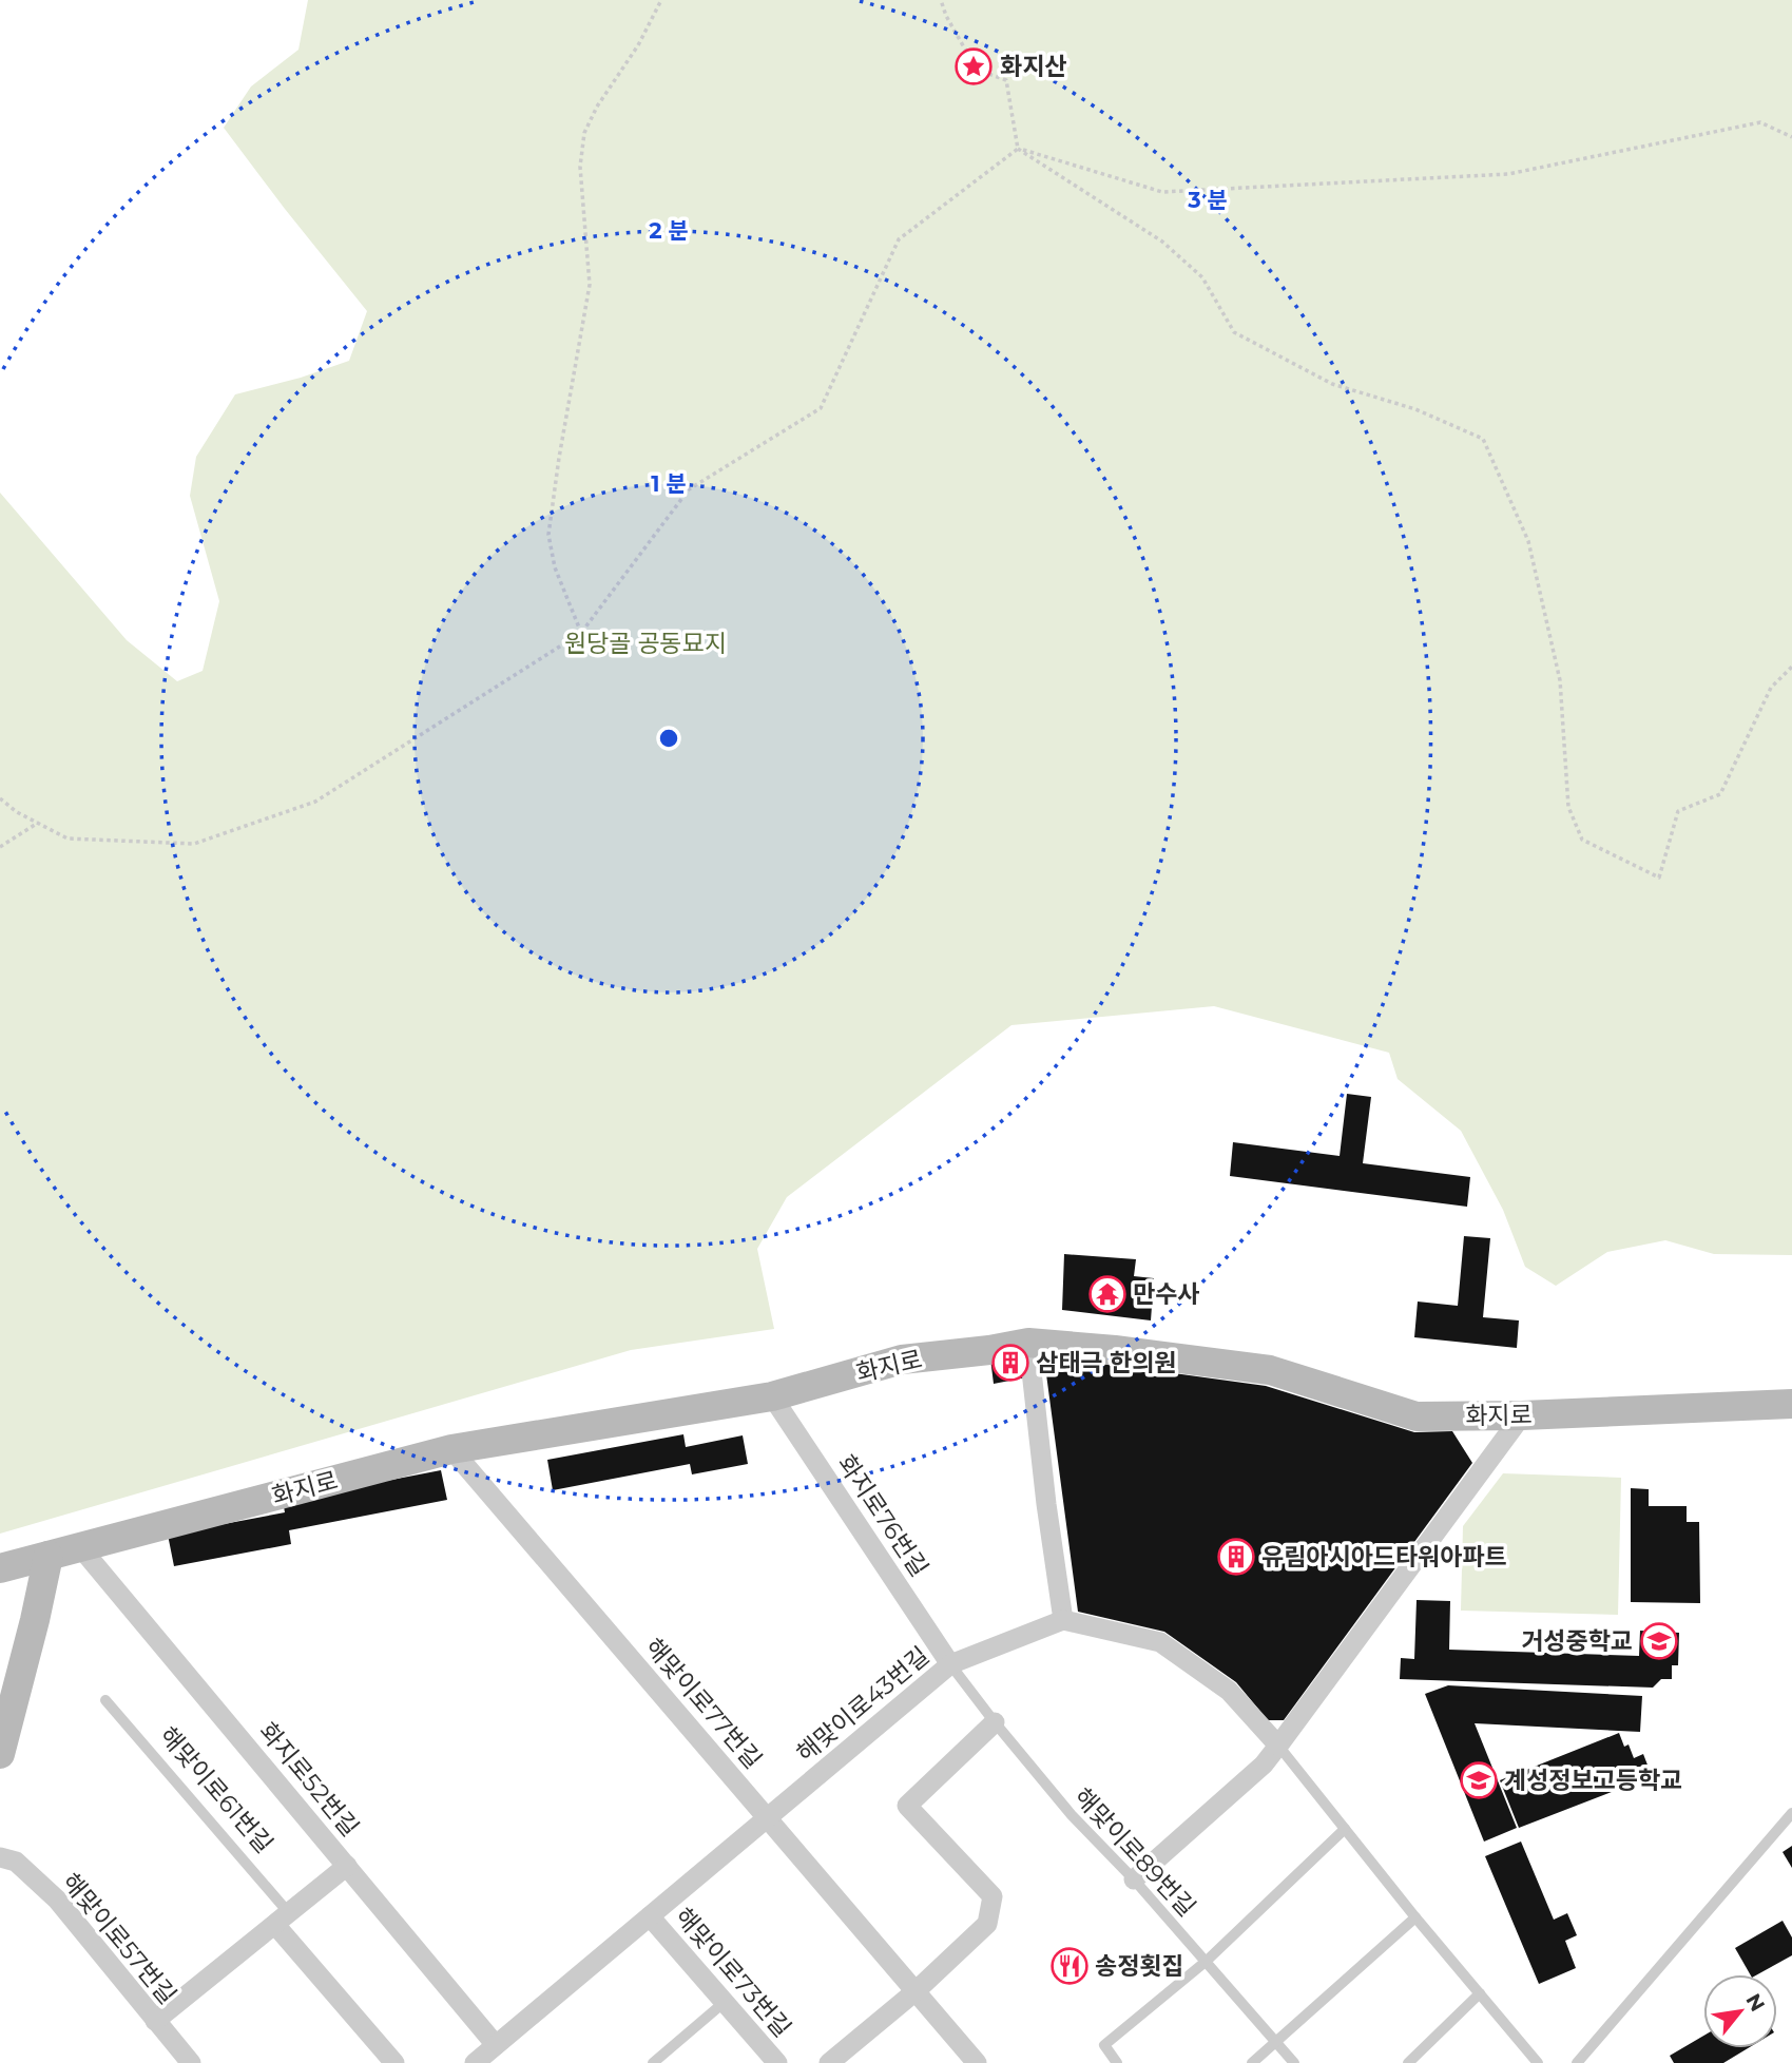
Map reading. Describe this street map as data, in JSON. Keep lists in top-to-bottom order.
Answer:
{
  "streets": {
    "street": [
      "화지로",
      "화지로76번길",
      "해맞이로77번길",
      "해맞이로43번길",
      "화지로52번길",
      "해맞이로61번길",
      "해맞이로57번길",
      "해맞이로73번길"
    ],
    "lane": ["해맞이로89번길"]
  },
  "crossings": [
    ["화지로", "화지로76번길"],
    ["화지로", "해맞이로77번길"],
    ["화지로", "화지로52번길"],
    ["화지로76번길", "해맞이로43번길"],
    ["화지로76번길", "해맞이로89번길"],
    ["해맞이로77번길", "해맞이로43번길"],
    ["해맞이로43번길", "화지로52번길"],
    ["해맞이로43번길", "해맞이로89번길"],
    ["해맞이로43번길", "해맞이로73번길"]
  ],
  "parks": ["원당골 공동묘지"],
  "places": {
    "place": ["화지산"],
    "temple": ["만수사"],
    "building": ["삼태극 한의원", "유림아시아드타워아파트"],
    "school or university": ["거성중학교", "계성정보고등학교"],
    "restaurant": ["송정횟집"]
  },
  "north": "top right",
  "rings": ["3 분", "2 분", "1 분"]
}
